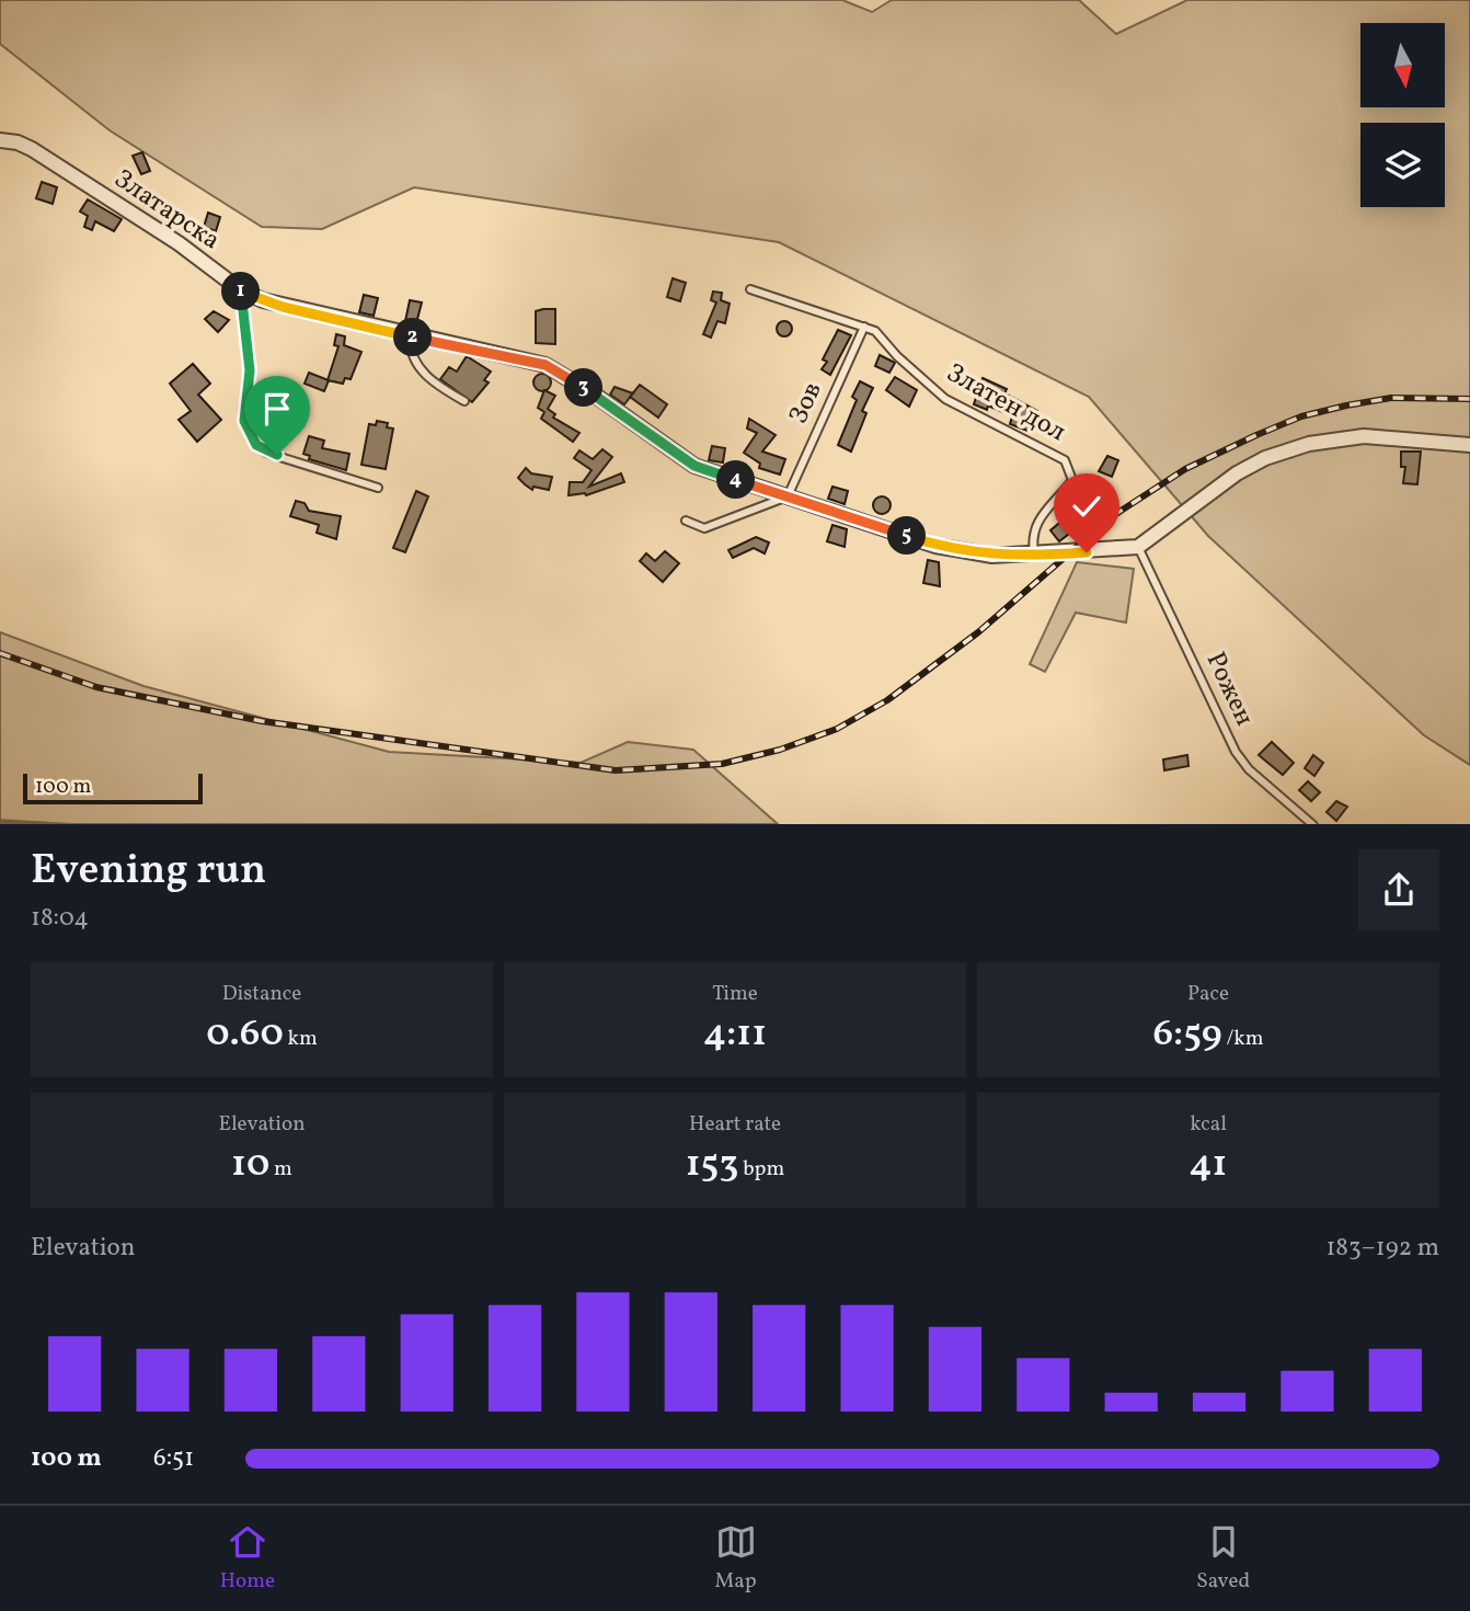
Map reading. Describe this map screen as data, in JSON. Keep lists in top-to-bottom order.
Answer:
{
  "streets": {
    "street": ["Златарска"],
    "lane": ["Зов", "Златен дол", "Рожен"]
  },
  "crossings": [
    ["Златарска", "Зов"],
    ["Златарска", "Златен дол"],
    ["Златарска", "Рожен"],
    ["Зов", "Златен дол"]
  ],
  "scale_bar": "100 m",
  "north": "bottom",
  "page": {
    "pins": [
      "1",
      "2",
      "3",
      "4",
      "5"
    ],
    "scale": "100 m",
    "heading": ["Evening run", "18:04"],
    "stats": [
      ["Distance", "0.60 km"],
      ["Time", "4:11"],
      ["Pace", "6:59 /km"],
      ["Elevation", "10 m"],
      ["Heart rate", "153 bpm"],
      ["kcal", "41"]
    ],
    "chart": ["Elevation", "183–192 m"],
    "list": [
      {
        "name": "100 m",
        "note": "6:51"
      }
    ],
    "tabs": ["Home", "Map", "Saved"]
  }
}
